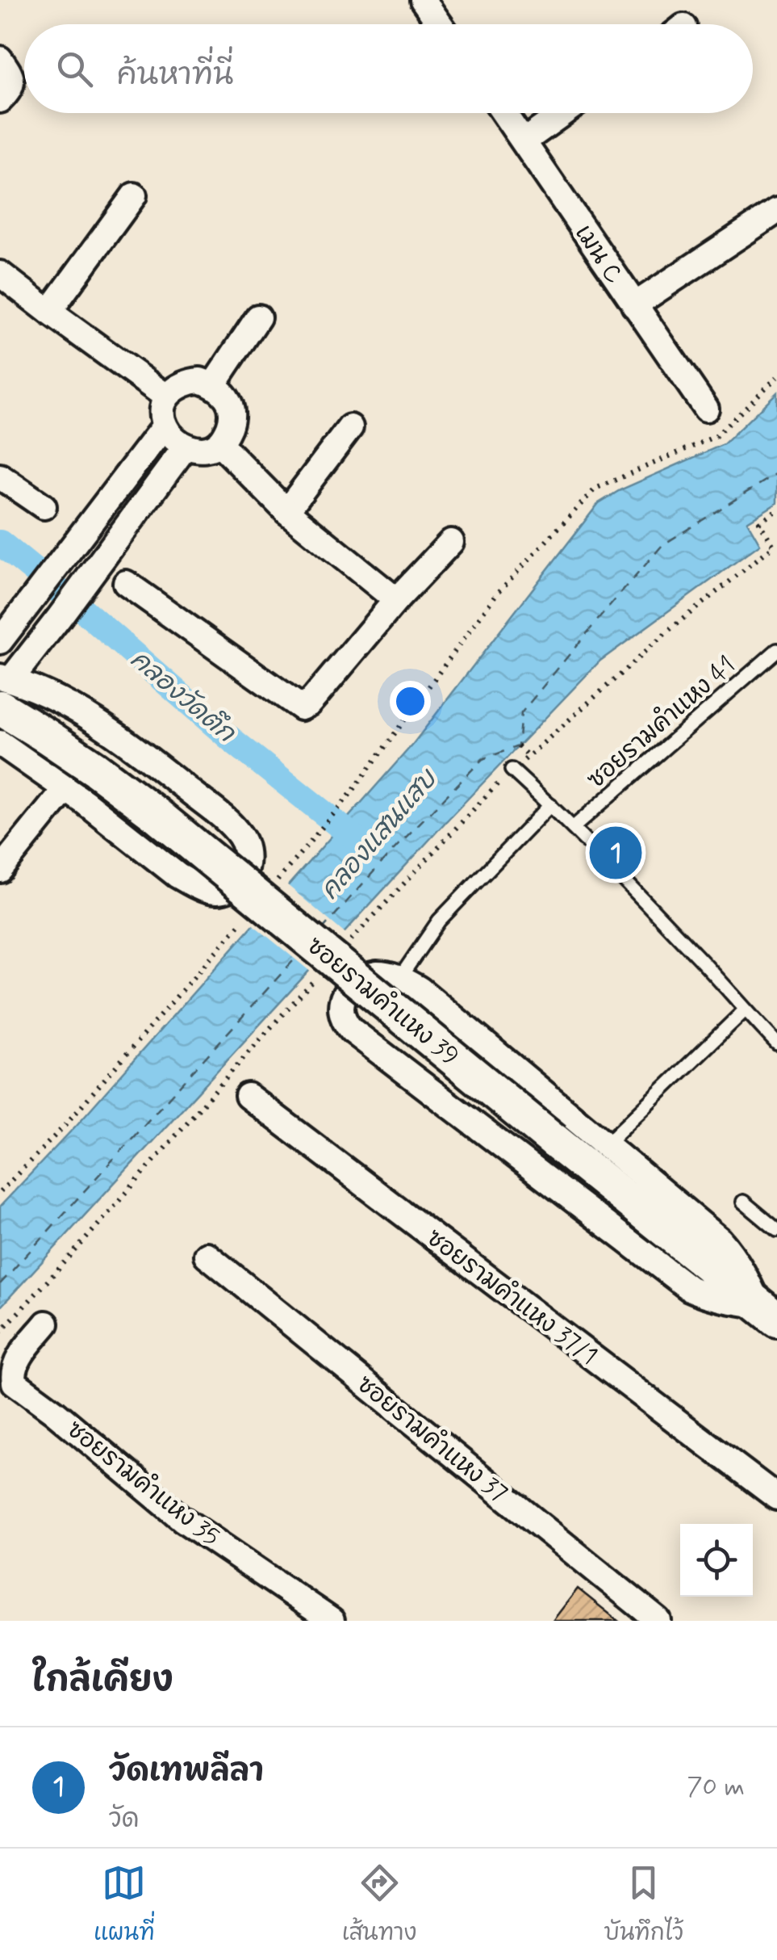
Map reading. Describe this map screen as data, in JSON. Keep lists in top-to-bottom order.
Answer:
{
  "streets": {
    "main road": ["ซอยรามคำแหง 39"],
    "street": [
      "เมน C",
      "ซอยรามคำแหง 37/1",
      "ซอยรามคำแหง 37",
      "ซอยรามคำแหง 35"
    ],
    "lane": ["ซอยรามคำแหง 41"]
  },
  "water": ["คลองวัดตึก", "คลองแสนแสบ"],
  "page": {
    "search": "ค้นหาที่นี่",
    "pins": "1",
    "heading": "ใกล้เคียง",
    "list": [
      {
        "mark": "1",
        "name": "วัดเทพลีลา",
        "note": "วัด",
        "value": "70 m"
      }
    ],
    "nav": ["แผนที่", "เส้นทาง", "บันทึกไว้"]
  }
}
